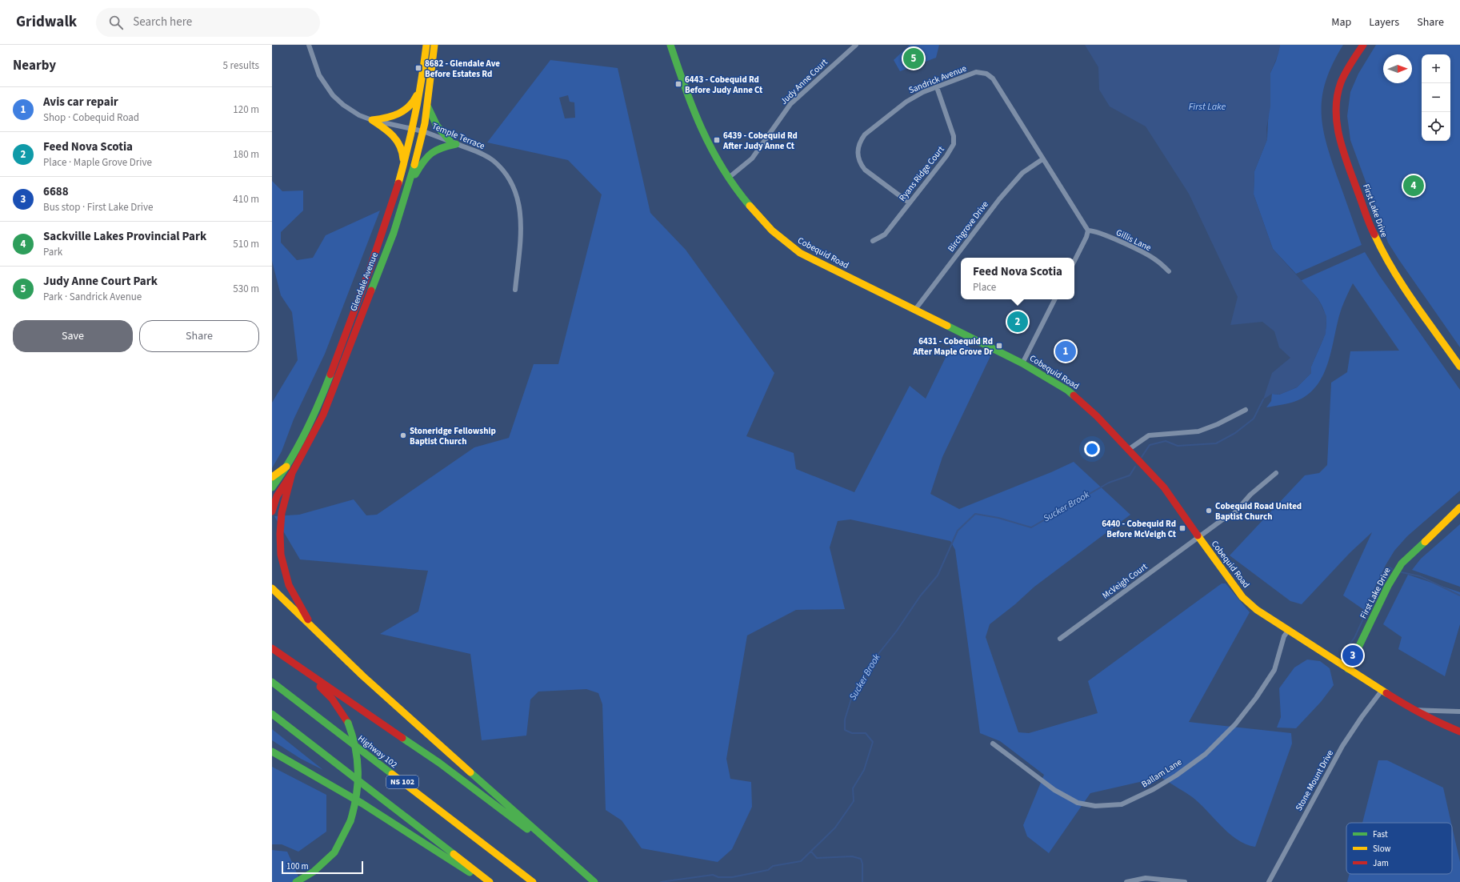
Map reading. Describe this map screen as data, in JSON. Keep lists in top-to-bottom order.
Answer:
{
  "streets": {
    "main road": [
      "First Lake Drive",
      "Cobequid Road",
      "Glendale Avenue",
      "Highway 102",
      "NS 102"
    ],
    "street": [
      "Sandrick Avenue",
      "Judy Anne Court",
      "Temple Terrace",
      "Ryans Ridge Court",
      "Birchgrove Drive",
      "Gillis Lane",
      "McVeigh Court",
      "Ballam Lane",
      "Stone Mount Drive"
    ]
  },
  "crossings": [
    ["Sandrick Avenue", "Ryans Ridge Court"],
    ["Sandrick Avenue", "Birchgrove Drive"],
    ["Sandrick Avenue", "Gillis Lane"],
    ["Judy Anne Court", "Cobequid Road"],
    ["Temple Terrace", "Glendale Avenue"],
    ["First Lake Drive", "Cobequid Road"],
    ["Birchgrove Drive", "Cobequid Road"],
    ["Cobequid Road", "McVeigh Court"],
    ["Cobequid Road", "Ballam Lane"],
    ["Cobequid Road", "Stone Mount Drive"]
  ],
  "water": ["First Lake", "Sucker Brook"],
  "places": {
    "transit": [
      "8682 - Glendale Ave Before Estates Rd",
      "6443 - Cobequid Rd Before Judy Anne Ct",
      "6439 - Cobequid Rd After Judy Anne Ct",
      "6431 - Cobequid Rd After Maple Grove Dr",
      "6440 - Cobequid Rd Before McVeigh Ct"
    ],
    "other": ["Stoneridge Fellowship Baptist Church", "Cobequid Road United Baptist Church"]
  },
  "legend": ["Fast", "Slow", "Jam"],
  "scale_bar": "100 m",
  "north": "right",
  "page": {
    "header": "Gridwalk",
    "search": "Search here",
    "nav": ["Map", "Layers", "Share"],
    "heading": ["Nearby", "5 results"],
    "pins": [
      "5",
      "4",
      "2",
      "1",
      "3"
    ],
    "map_buttons": ["+", "−"],
    "list": [
      {
        "mark": "1",
        "name": "Avis car repair",
        "note": "Shop · Cobequid Road",
        "value": "120 m"
      },
      {
        "mark": "2",
        "name": "Feed Nova Scotia",
        "note": "Place · Maple Grove Drive",
        "value": "180 m"
      },
      {
        "mark": "3",
        "name": "6688",
        "note": "Bus stop · First Lake Drive",
        "value": "410 m"
      },
      {
        "mark": "4",
        "name": "Sackville Lakes Provincial Park",
        "note": "Park",
        "value": "510 m"
      },
      {
        "mark": "5",
        "name": "Judy Anne Court Park",
        "note": "Park · Sandrick Avenue",
        "value": "530 m"
      }
    ],
    "popup": ["Feed Nova Scotia", "Place"],
    "buttons": ["Save", "Share"],
    "scale": "100 m"
  }
}
